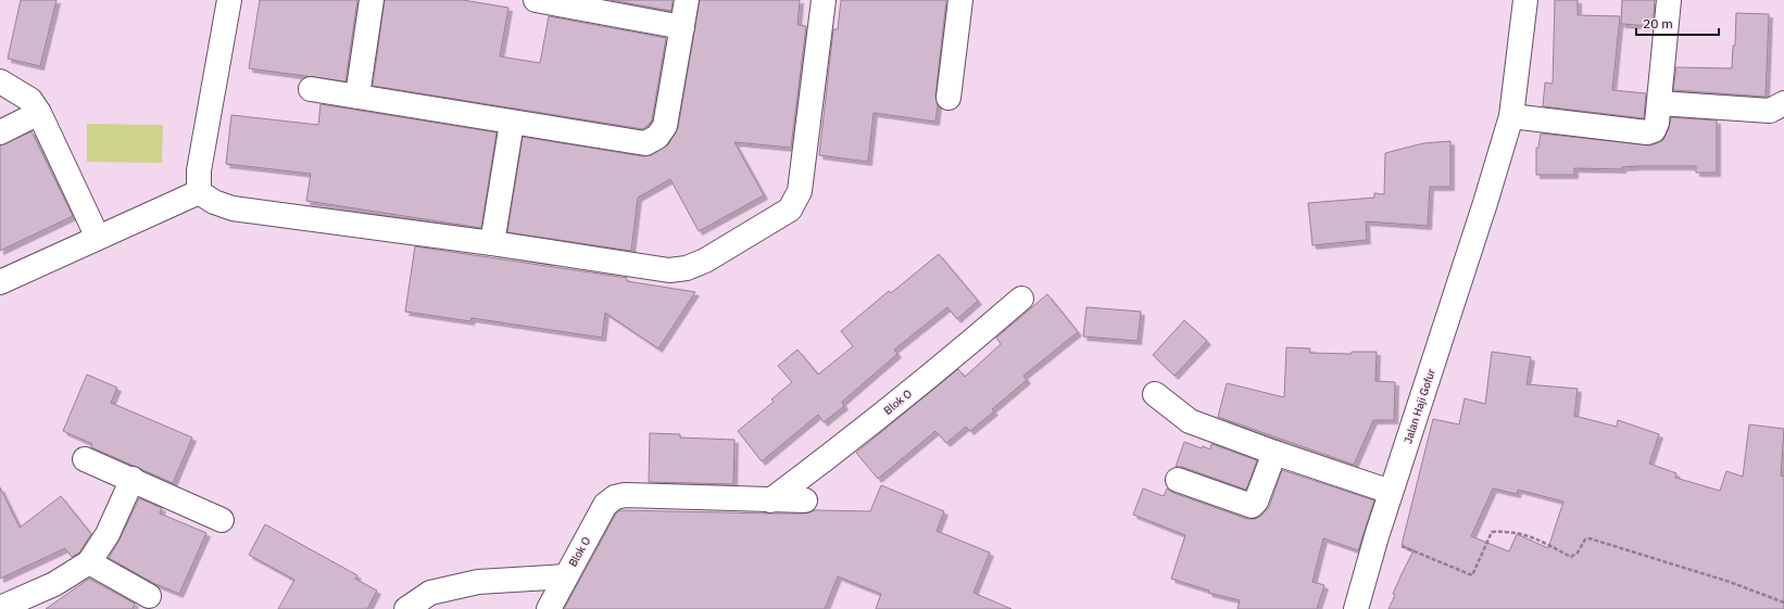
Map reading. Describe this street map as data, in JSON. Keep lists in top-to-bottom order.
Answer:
{
  "streets": {
    "street": ["Blok O", "Jalan Haji Gofur"]
  },
  "scale_bar": "20 m"
}
